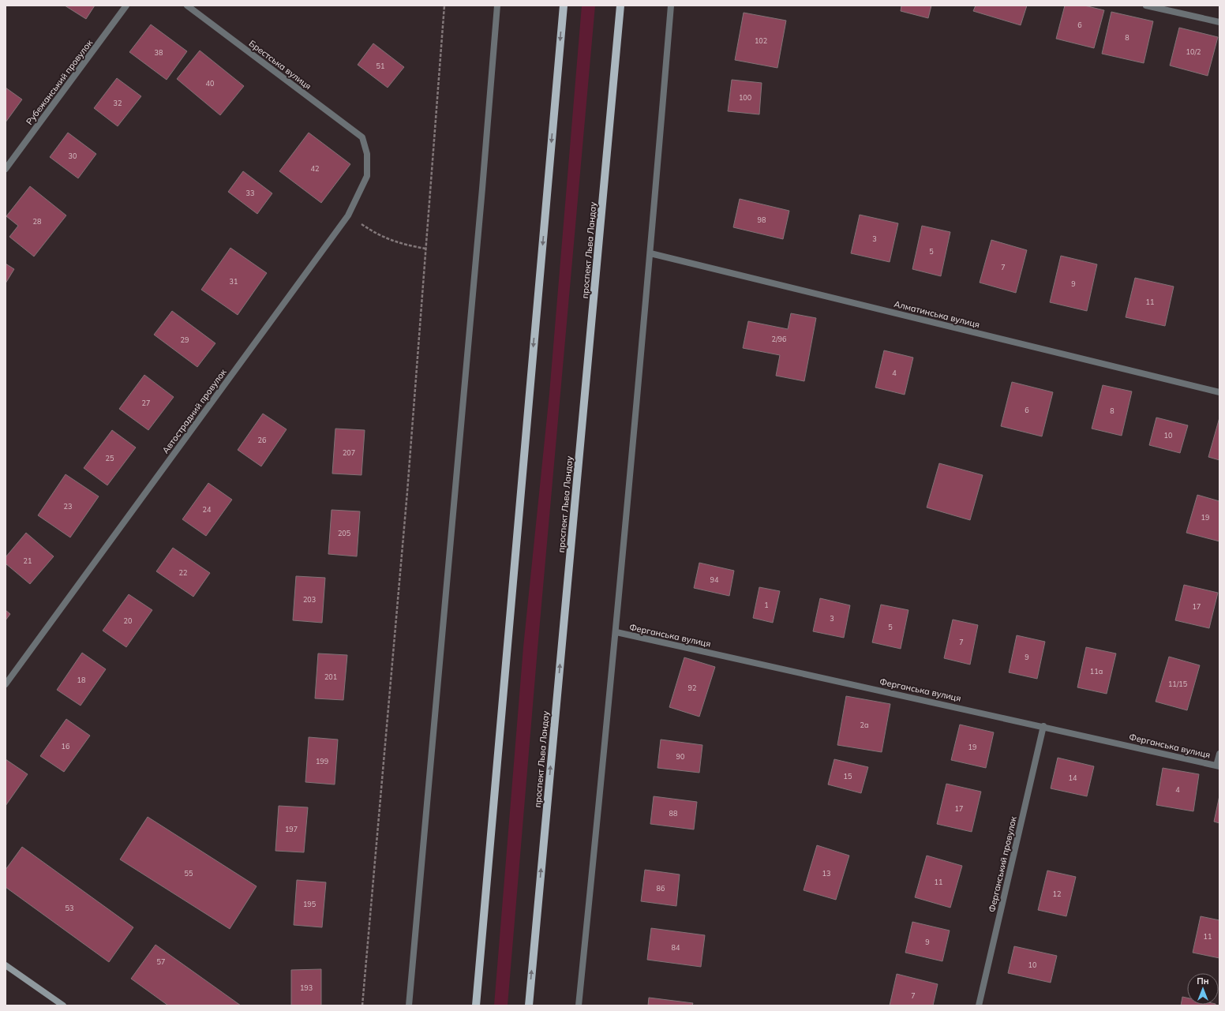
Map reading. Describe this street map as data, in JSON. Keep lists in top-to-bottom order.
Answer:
{
  "streets": {
    "main road": ["проспект Льва Ландау"],
    "street": [
      "Брестська вулиця",
      "Рубежанський провулок",
      "Алматинська вулиця",
      "Автострадний провулок",
      "Ферганська вулиця",
      "Ферганський провулок"
    ]
  },
  "crossings": [
    ["Брестська вулиця", "Автострадний провулок"],
    ["Ферганська вулиця", "Ферганський провулок"]
  ],
  "house_numbers": [
    "6",
    "8",
    "102",
    "10/2",
    "38",
    "51",
    "40",
    "100",
    "32",
    "30",
    "42",
    "33",
    "98",
    "28",
    "3",
    "5",
    "7",
    "31",
    "9",
    "11",
    "2/96",
    "29",
    "4",
    "27",
    "6",
    "8",
    "10",
    "26",
    "207",
    "25",
    "23",
    "24",
    "19",
    "205",
    "21",
    "22",
    "94",
    "203",
    "1",
    "17",
    "3",
    "20",
    "5",
    "7",
    "9",
    "11а",
    "201",
    "18",
    "11/15",
    "92",
    "2а",
    "16",
    "19",
    "90",
    "199",
    "15",
    "14",
    "4",
    "17",
    "88",
    "197",
    "55",
    "13",
    "11",
    "86",
    "12",
    "195",
    "53",
    "11",
    "9",
    "84",
    "57",
    "10",
    "193",
    "7"
  ],
  "north": "top"
}
